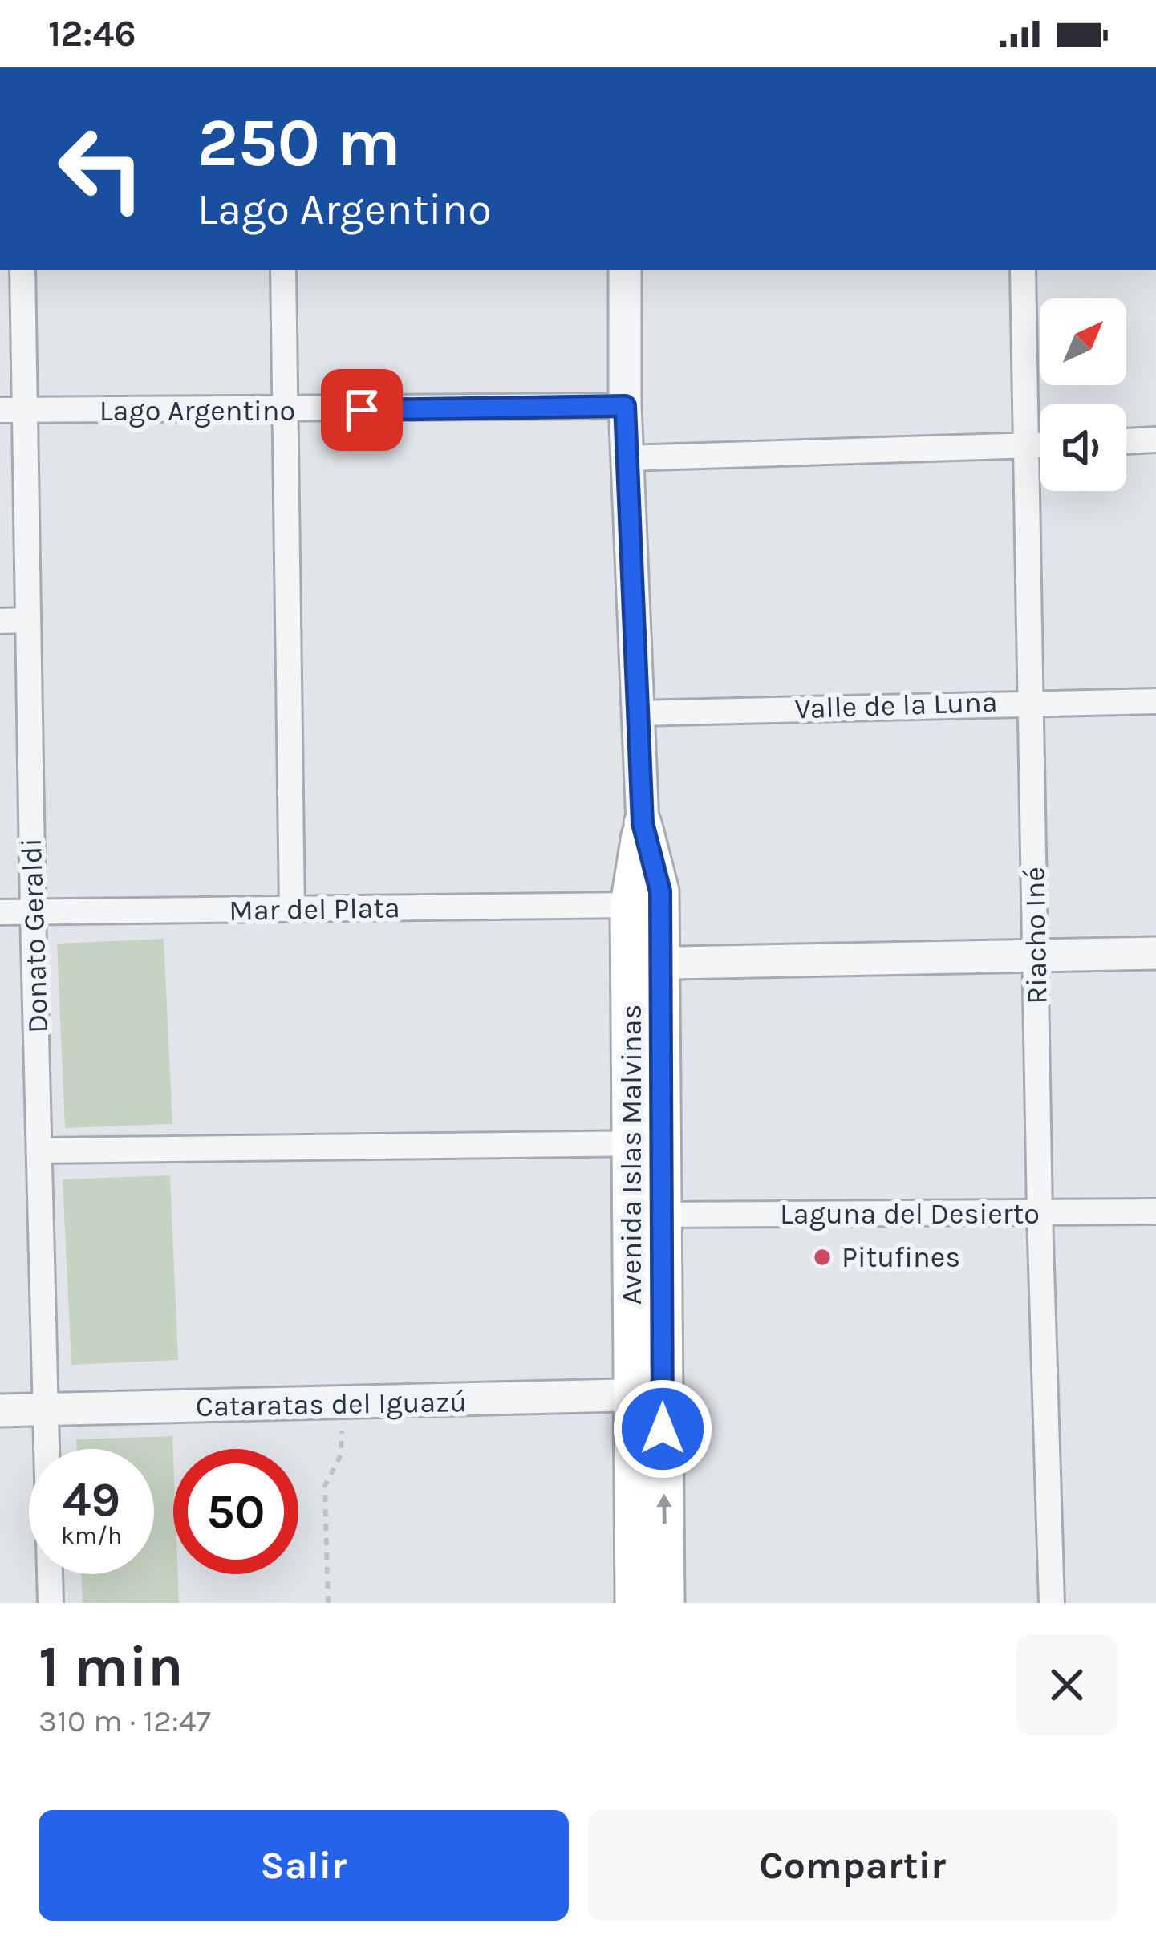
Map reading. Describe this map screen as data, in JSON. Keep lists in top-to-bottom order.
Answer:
{
  "streets": {
    "main road": ["Avenida Islas Malvinas"],
    "street": [
      "Lago Argentino",
      "Valle de la Luna",
      "Mar del Plata",
      "Donato Geraldi",
      "Riacho Iné",
      "Laguna del Desierto",
      "Cataratas del Iguazú"
    ]
  },
  "crossings": [
    ["Lago Argentino", "Donato Geraldi"],
    ["Lago Argentino", "Avenida Islas Malvinas"],
    ["Valle de la Luna", "Riacho Iné"],
    ["Valle de la Luna", "Avenida Islas Malvinas"],
    ["Mar del Plata", "Donato Geraldi"],
    ["Mar del Plata", "Avenida Islas Malvinas"],
    ["Donato Geraldi", "Cataratas del Iguazú"],
    ["Riacho Iné", "Laguna del Desierto"],
    ["Avenida Islas Malvinas", "Laguna del Desierto"],
    ["Avenida Islas Malvinas", "Cataratas del Iguazú"]
  ],
  "places": ["Pitufines"],
  "north": "top right",
  "page": {
    "status": "12:46",
    "turn": ["250 m", "Lago Argentino"],
    "speed": "49 km/h",
    "limit": "50",
    "heading": ["1 min", "310 m · 12:47"],
    "buttons": ["Salir", "Compartir"]
  }
}
